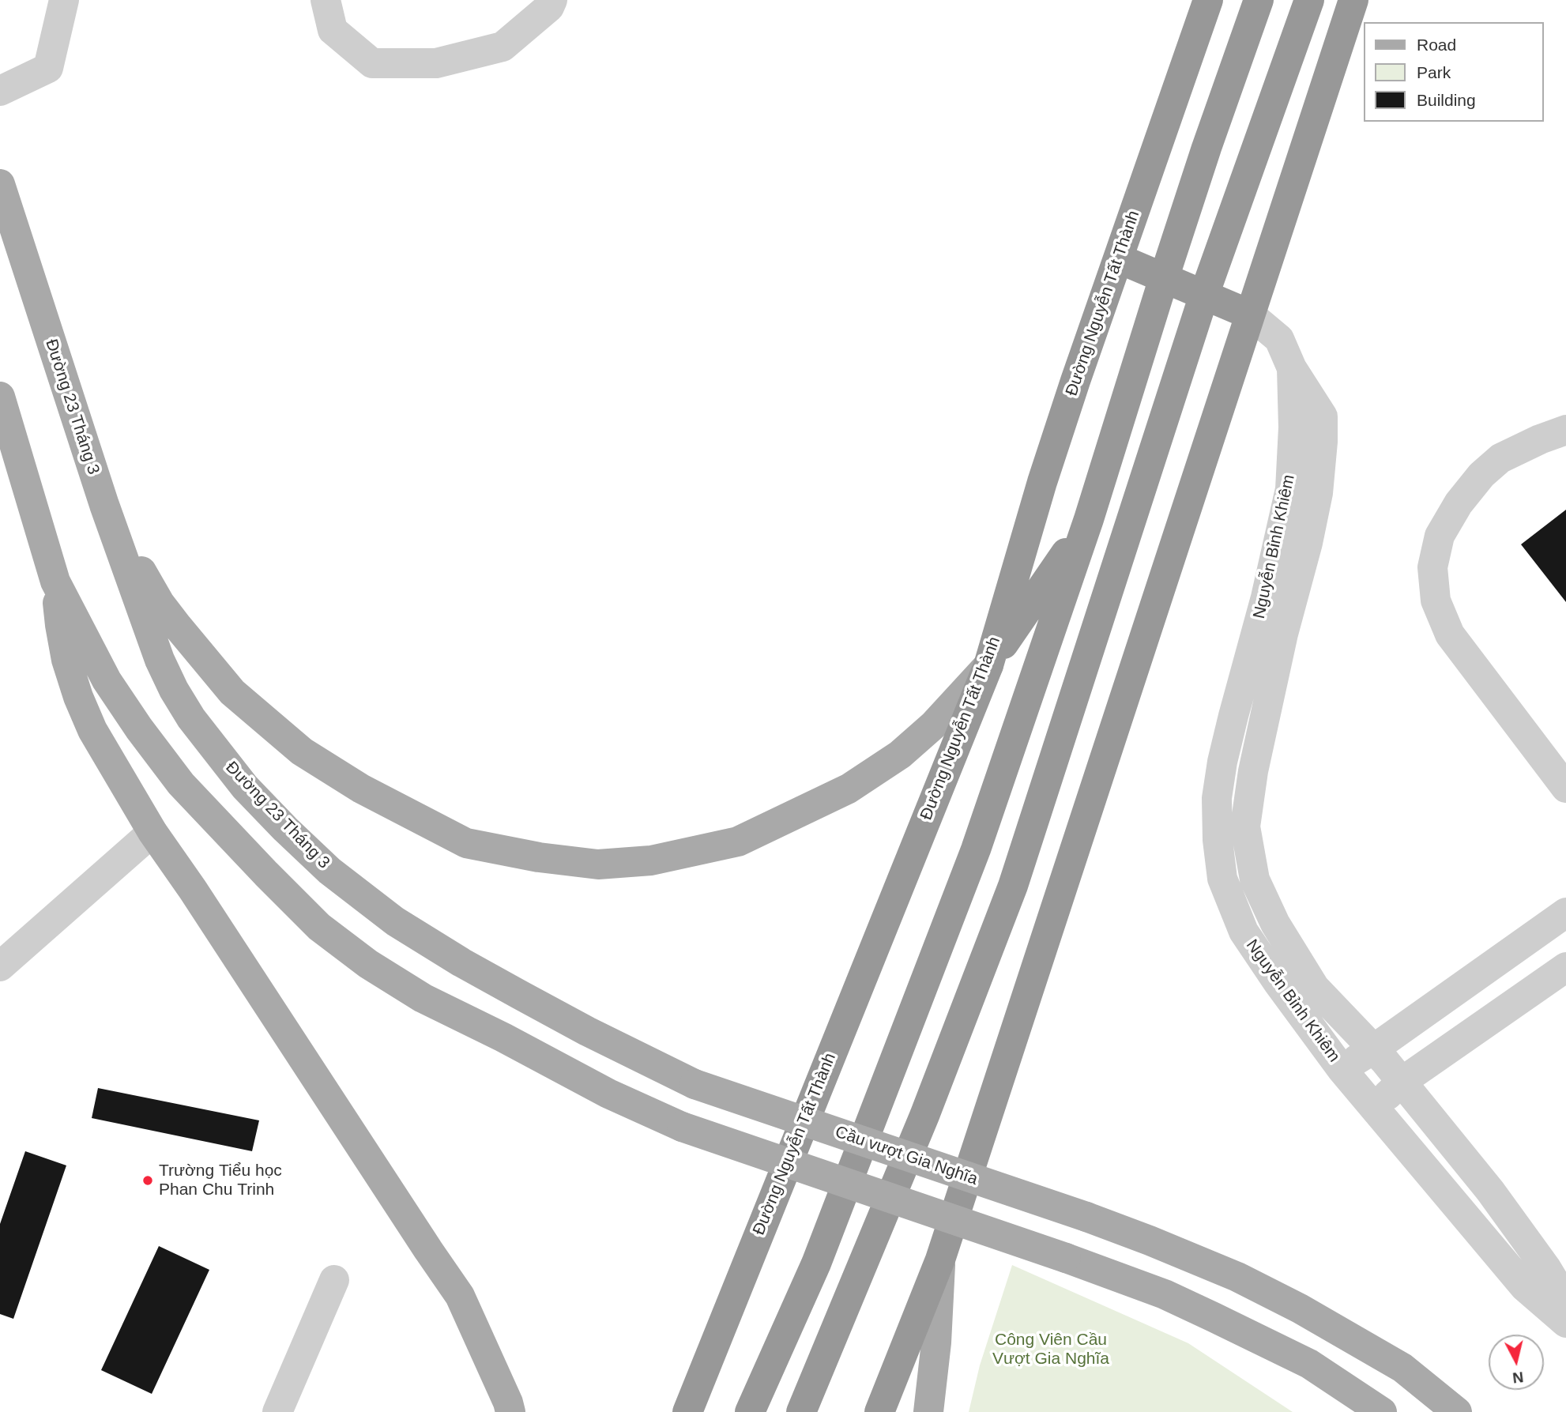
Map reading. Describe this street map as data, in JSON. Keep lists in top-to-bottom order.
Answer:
{
  "streets": {
    "highway": ["Đường Nguyễn Tất Thành"],
    "main road": ["Đường 23 Tháng 3", "Cầu vượt Gia Nghĩa"],
    "street": ["Nguyễn Bỉnh Khiêm"]
  },
  "crossings": [
    ["Đường 23 Tháng 3", "Cầu vượt Gia Nghĩa"]
  ],
  "parks": ["Công Viên Cầu Vượt Gia Nghĩa"],
  "places": ["Trường Tiểu học Phan Chu Trinh"],
  "legend": ["Road", "Park", "Building"],
  "north": "bottom"
}
